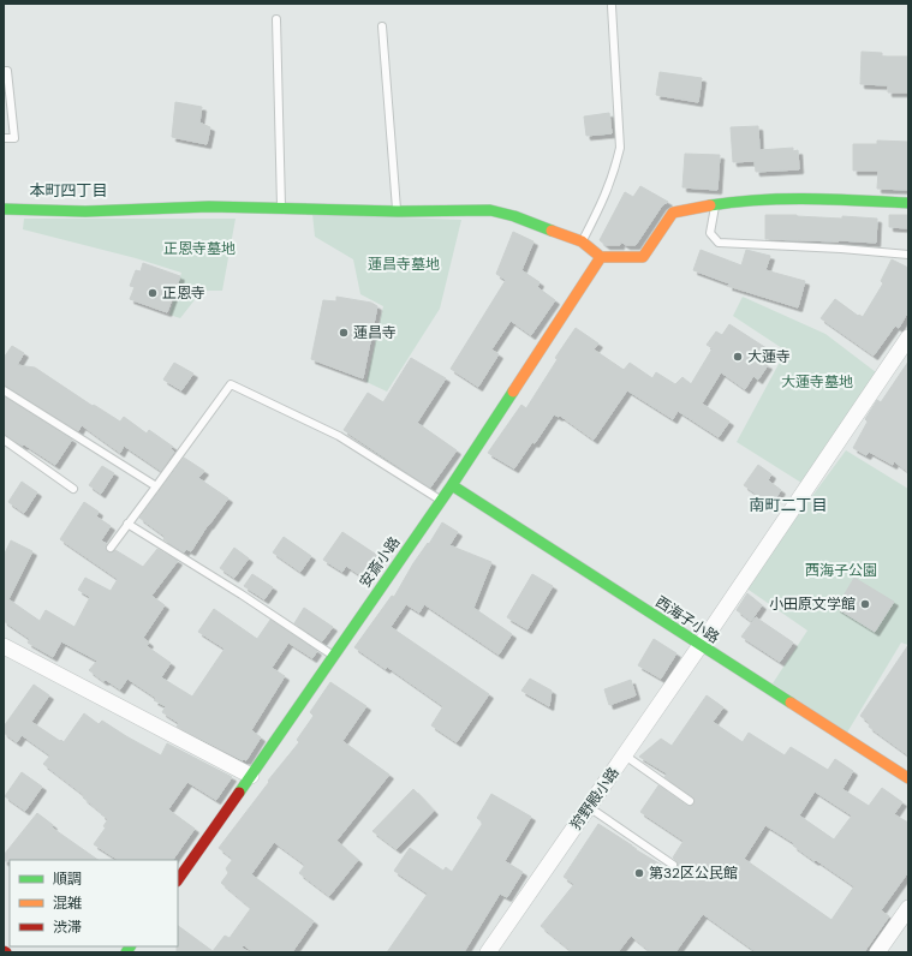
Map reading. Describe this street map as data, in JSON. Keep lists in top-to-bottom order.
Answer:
{
  "streets": {
    "street": ["安斎小路", "西海子小路", "狩野殿小路"]
  },
  "crossings": [
    ["安斎小路", "西海子小路"],
    ["西海子小路", "狩野殿小路"]
  ],
  "districts": ["本町四丁目", "南町二丁目"],
  "parks": [
    "正恩寺墓地",
    "蓮昌寺墓地",
    "大蓮寺墓地",
    "西海子公園"
  ],
  "places": [
    "正恩寺",
    "蓮昌寺",
    "大蓮寺",
    "小田原文学館",
    "第32区公民館"
  ],
  "legend": ["順調", "混雑", "渋滞"]
}
